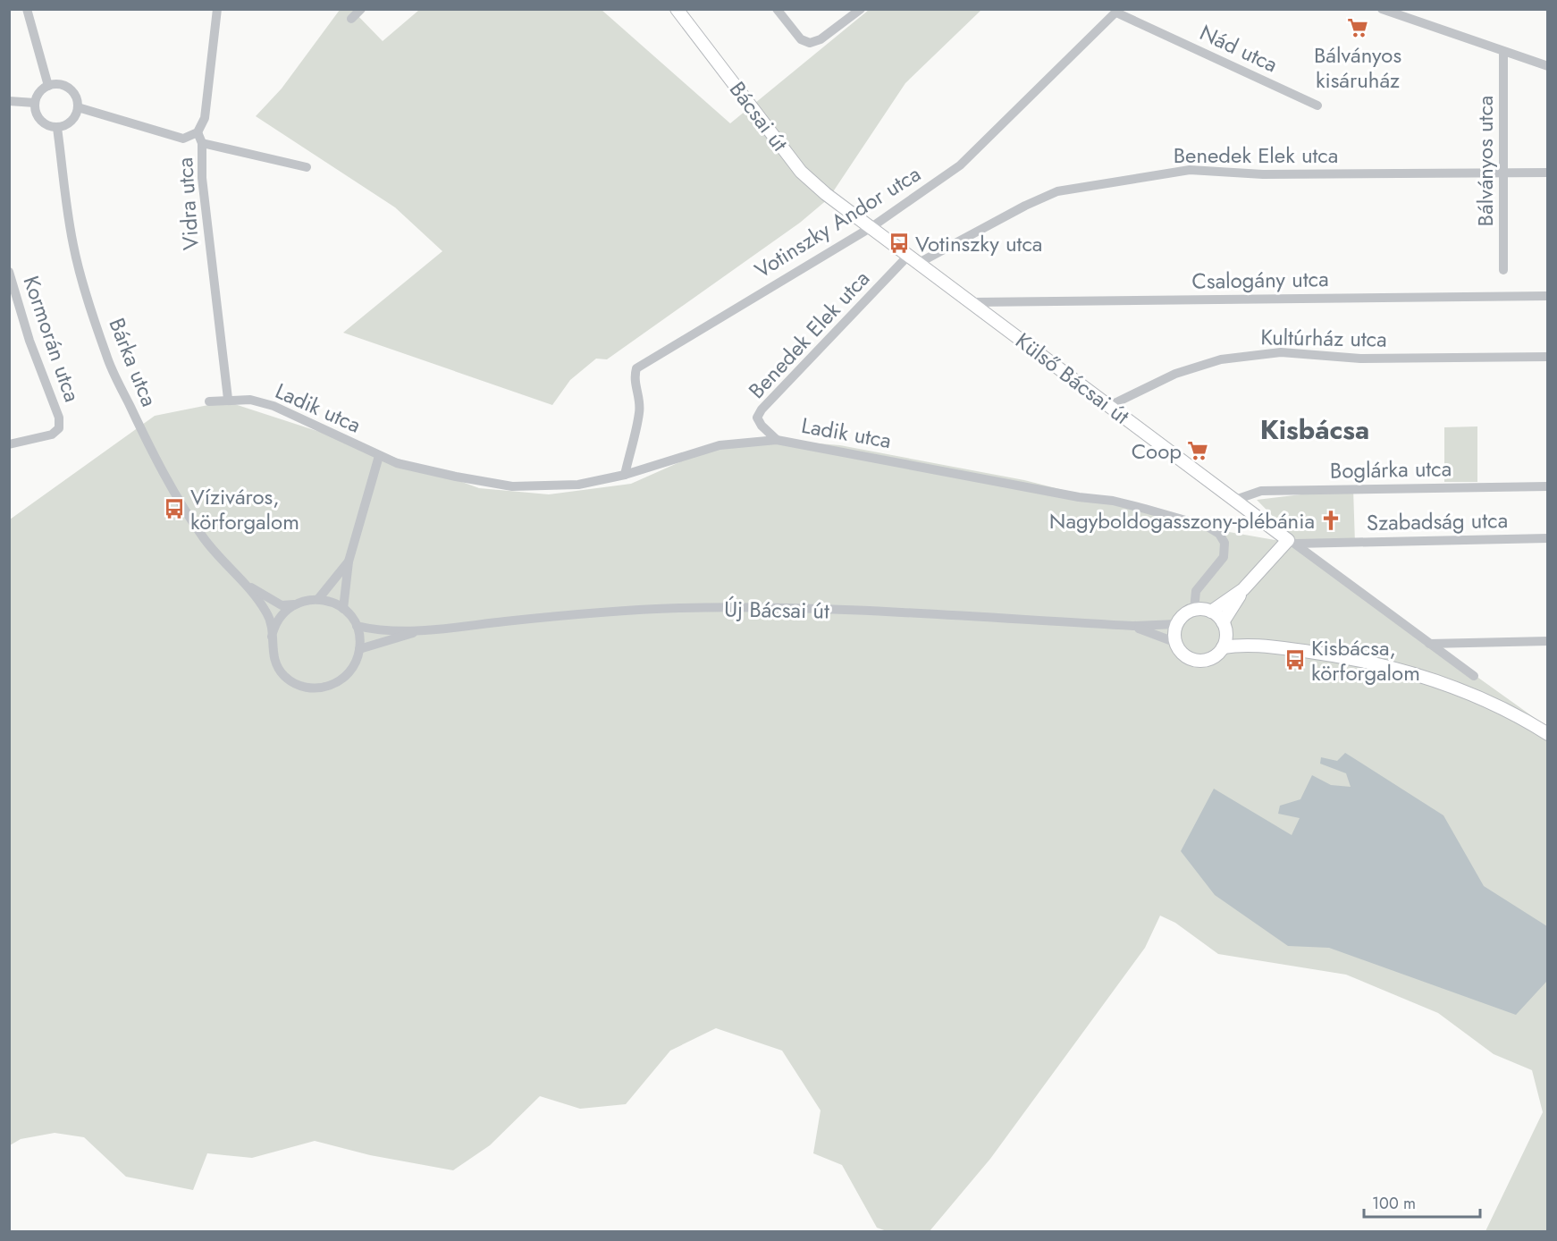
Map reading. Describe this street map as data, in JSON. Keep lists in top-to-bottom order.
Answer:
{
  "streets": {
    "main road": ["Bácsai út", "Külső Bácsai út", "Új Bácsai út"],
    "street": [
      "Nád utca",
      "Benedek Elek utca",
      "Bálványos utca",
      "Vidra utca",
      "Votinszky Andor utca",
      "Csalogány utca",
      "Kultúrház utca",
      "Kormorán utca",
      "Bárka utca",
      "Ladik utca",
      "Boglárka utca",
      "Szabadság utca"
    ]
  },
  "crossings": [
    ["Nád utca", "Votinszky Andor utca"],
    ["Bácsai út", "Külső Bácsai út"],
    ["Benedek Elek utca", "Bálványos utca"],
    ["Benedek Elek utca", "Külső Bácsai út"],
    ["Benedek Elek utca", "Ladik utca"],
    ["Vidra utca", "Ladik utca"],
    ["Votinszky Andor utca", "Külső Bácsai út"],
    ["Votinszky Andor utca", "Ladik utca"],
    ["Csalogány utca", "Külső Bácsai út"],
    ["Kultúrház utca", "Külső Bácsai út"],
    ["Külső Bácsai út", "Boglárka utca"],
    ["Külső Bácsai út", "Szabadság utca"],
    ["Ladik utca", "Új Bácsai út"]
  ],
  "districts": ["Kisbácsa"],
  "places": {
    "supermarket": ["Bálványos kisáruház", "Coop"],
    "bus stop": ["Votinszky utca", "Víziváros, körforgalom", "Kisbácsa, körforgalom"],
    "church": ["Nagyboldogasszony-plébánia"]
  },
  "scale_bar": "100 m"
}
